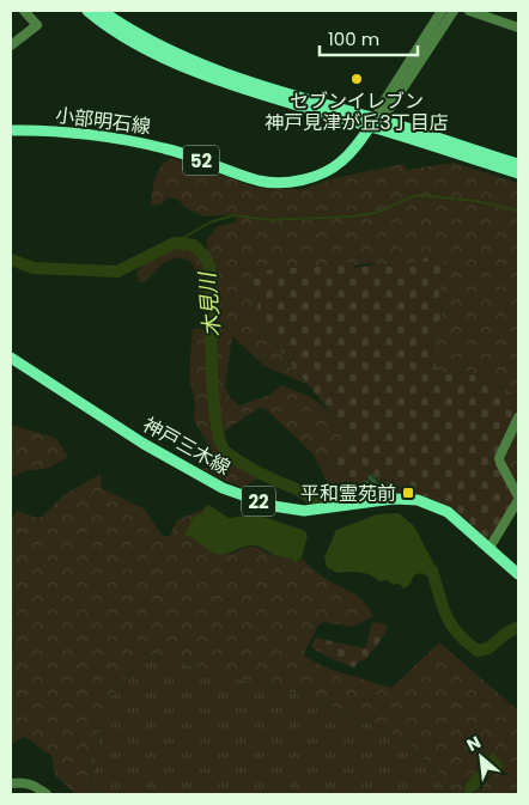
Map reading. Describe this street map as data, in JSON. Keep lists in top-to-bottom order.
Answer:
{
  "streets": {
    "main road": [
      "小部明石線",
      "52",
      "神戸三木線",
      "22"
    ]
  },
  "water": ["木見川"],
  "places": {
    "other": ["セブンイレブン 神戸見津が丘3丁目店"],
    "transit": ["平和霊苑前"]
  },
  "scale_bar": "100 m",
  "north": "top left"
}
